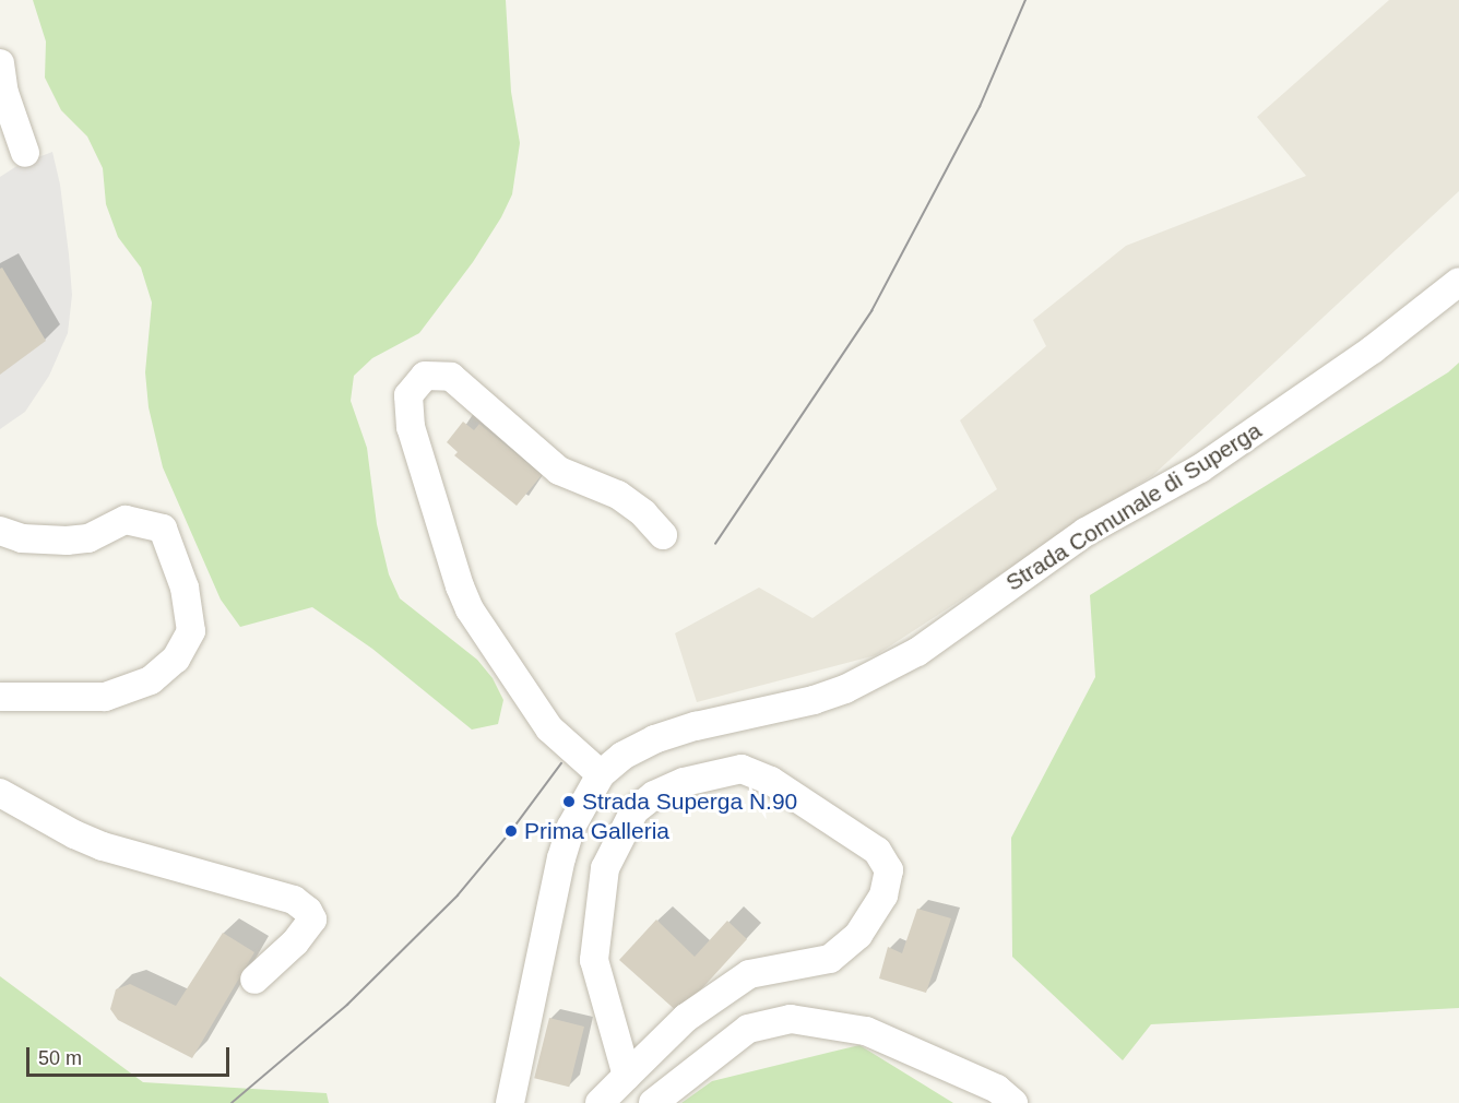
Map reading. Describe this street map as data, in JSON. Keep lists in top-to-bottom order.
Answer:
{
  "streets": {
    "street": ["Strada Comunale di Superga"]
  },
  "places": ["Strada Superga N.90", "Prima Galleria"],
  "scale_bar": "50 m"
}
